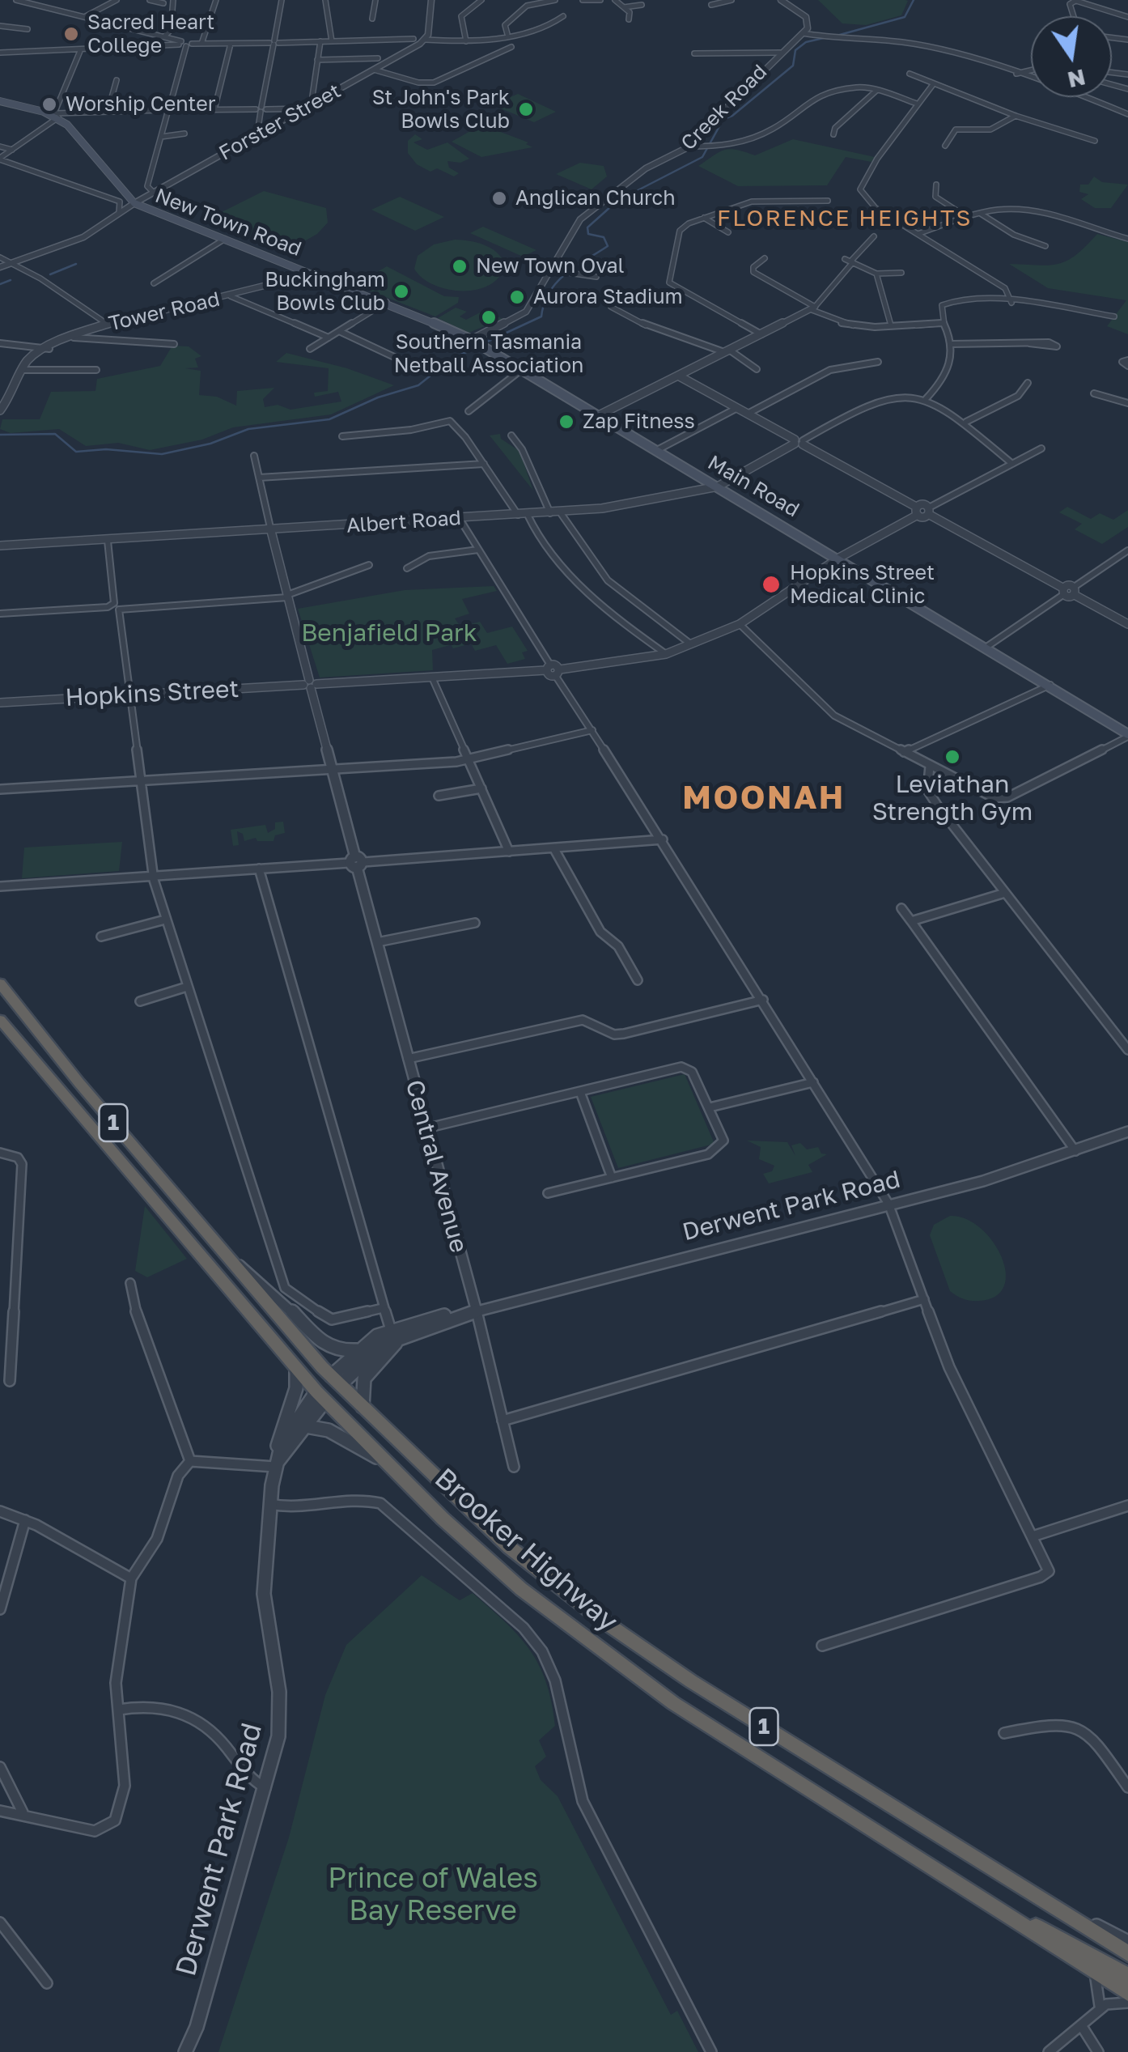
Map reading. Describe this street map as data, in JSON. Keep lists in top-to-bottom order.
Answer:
{
  "streets": {
    "highway": ["1", "Derwent Park Road", "Brooker Highway"],
    "main road": ["New Town Road", "Main Road"],
    "street": [
      "Creek Road",
      "Forster Street",
      "Tower Road",
      "Albert Road",
      "Hopkins Street",
      "Central Avenue"
    ]
  },
  "crossings": [
    ["Creek Road", "New Town Road"],
    ["Creek Road", "Main Road"],
    ["Forster Street", "New Town Road"],
    ["New Town Road", "Tower Road"],
    ["New Town Road", "Main Road"],
    ["Main Road", "Albert Road"],
    ["Main Road", "Hopkins Street"],
    ["Albert Road", "Central Avenue"],
    ["Hopkins Street", "Central Avenue"],
    ["Central Avenue", "Derwent Park Road"],
    ["Derwent Park Road", "Brooker Highway"]
  ],
  "districts": ["FLORENCE HEIGHTS", "MOONAH"],
  "parks": ["Benjafield Park", "Prince of Wales Bay Reserve"],
  "places": [
    "Sacred Heart College",
    "Worship Center",
    "St John's Park Bowls Club",
    "Anglican Church",
    "New Town Oval",
    "Buckingham Bowls Club",
    "Aurora Stadium",
    "Southern Tasmania Netball Association",
    "Zap Fitness",
    "Hopkins Street Medical Clinic",
    "Leviathan Strength Gym"
  ],
  "north": "bottom"
}
